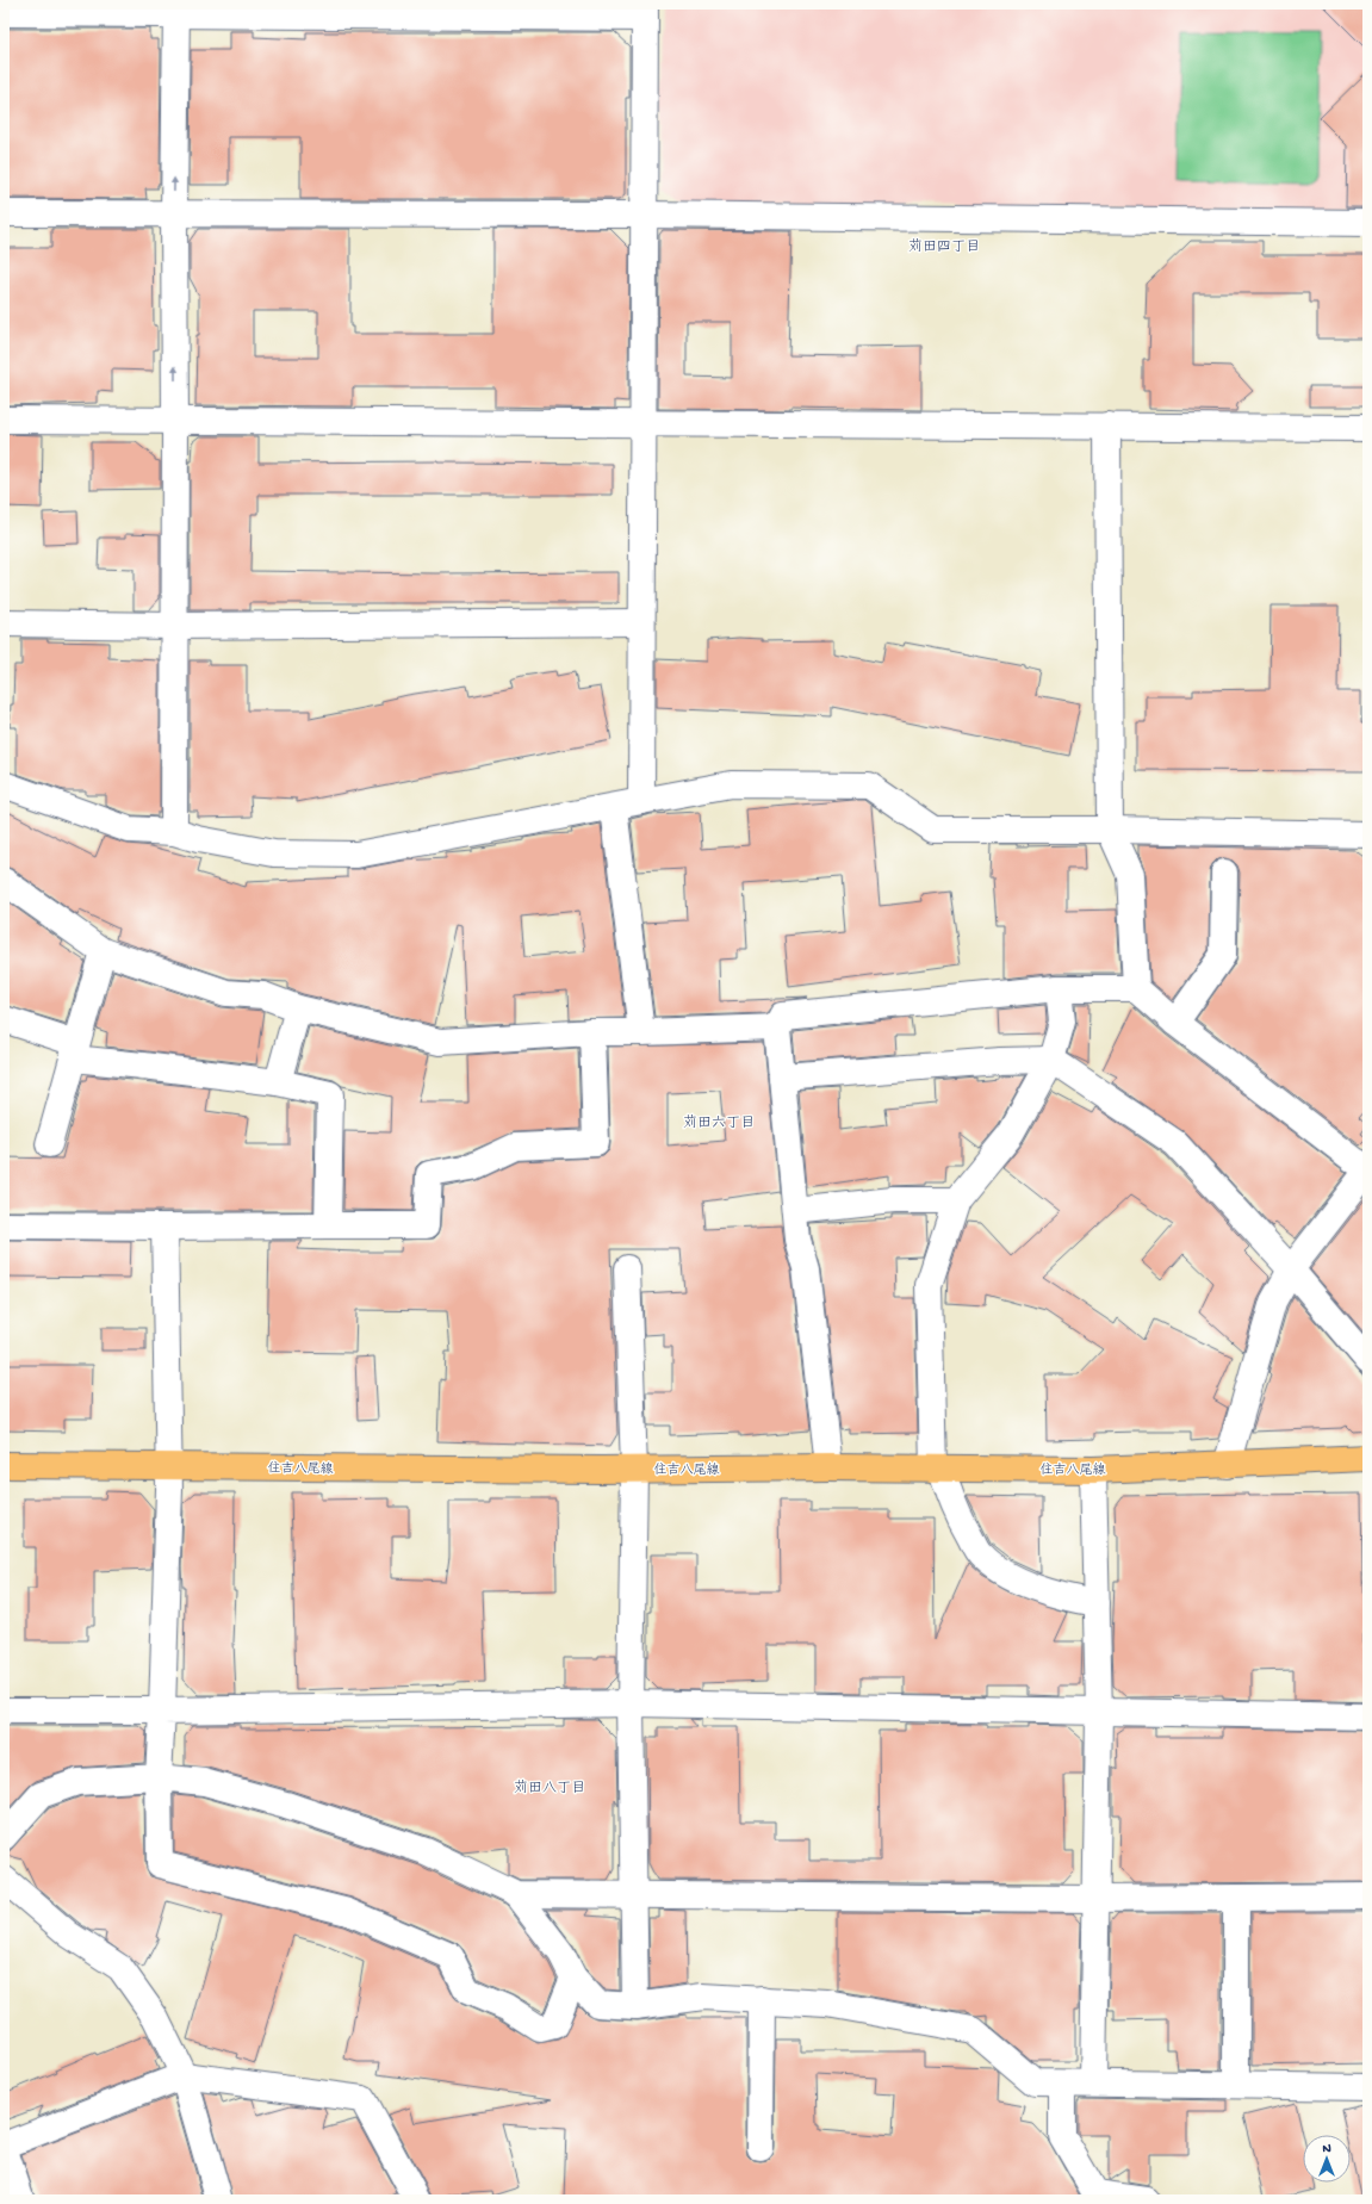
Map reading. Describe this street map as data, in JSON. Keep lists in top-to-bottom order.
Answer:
{
  "streets": {
    "main road": ["住吉八尾線"]
  },
  "districts": ["苅田四丁目", "苅田六丁目", "苅田八丁目"],
  "north": "top"
}
